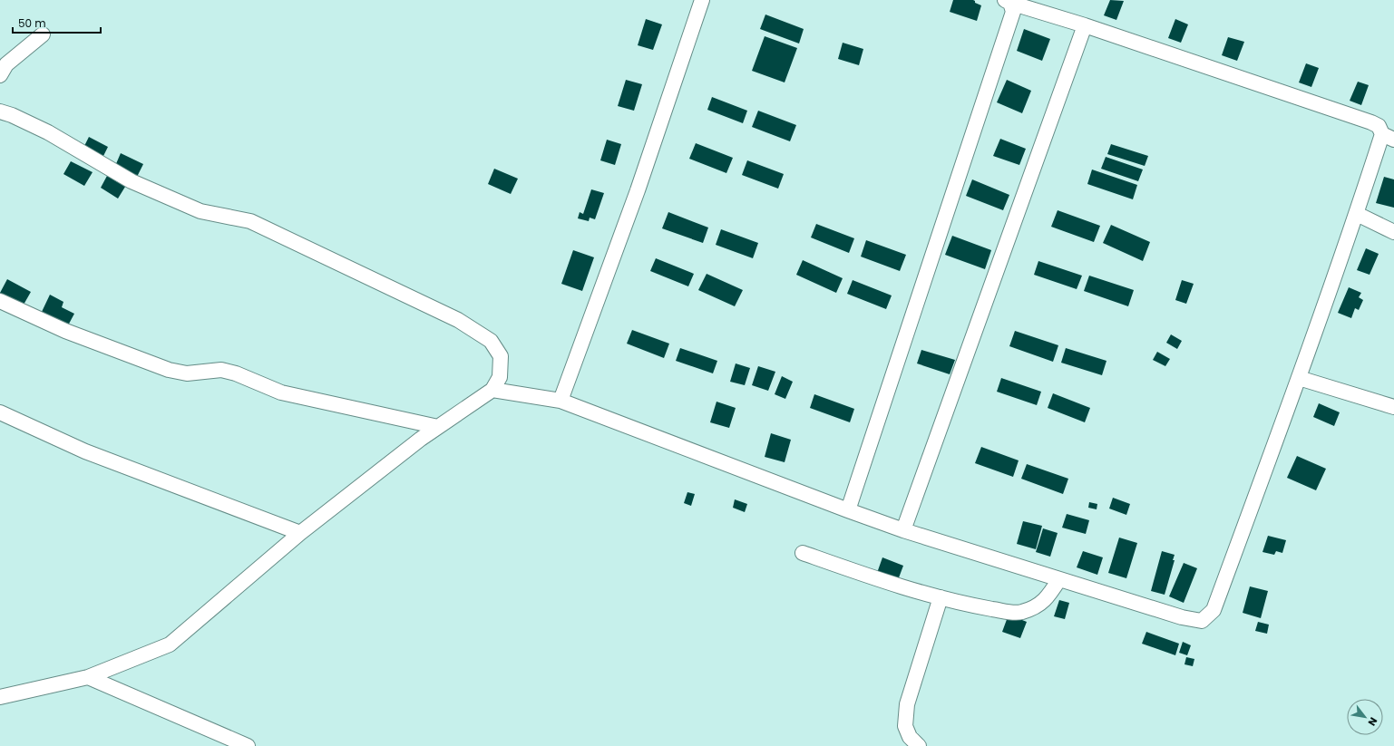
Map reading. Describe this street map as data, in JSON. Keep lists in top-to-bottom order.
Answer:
{
  "scale_bar": "50 m",
  "north": "bottom right"
}
